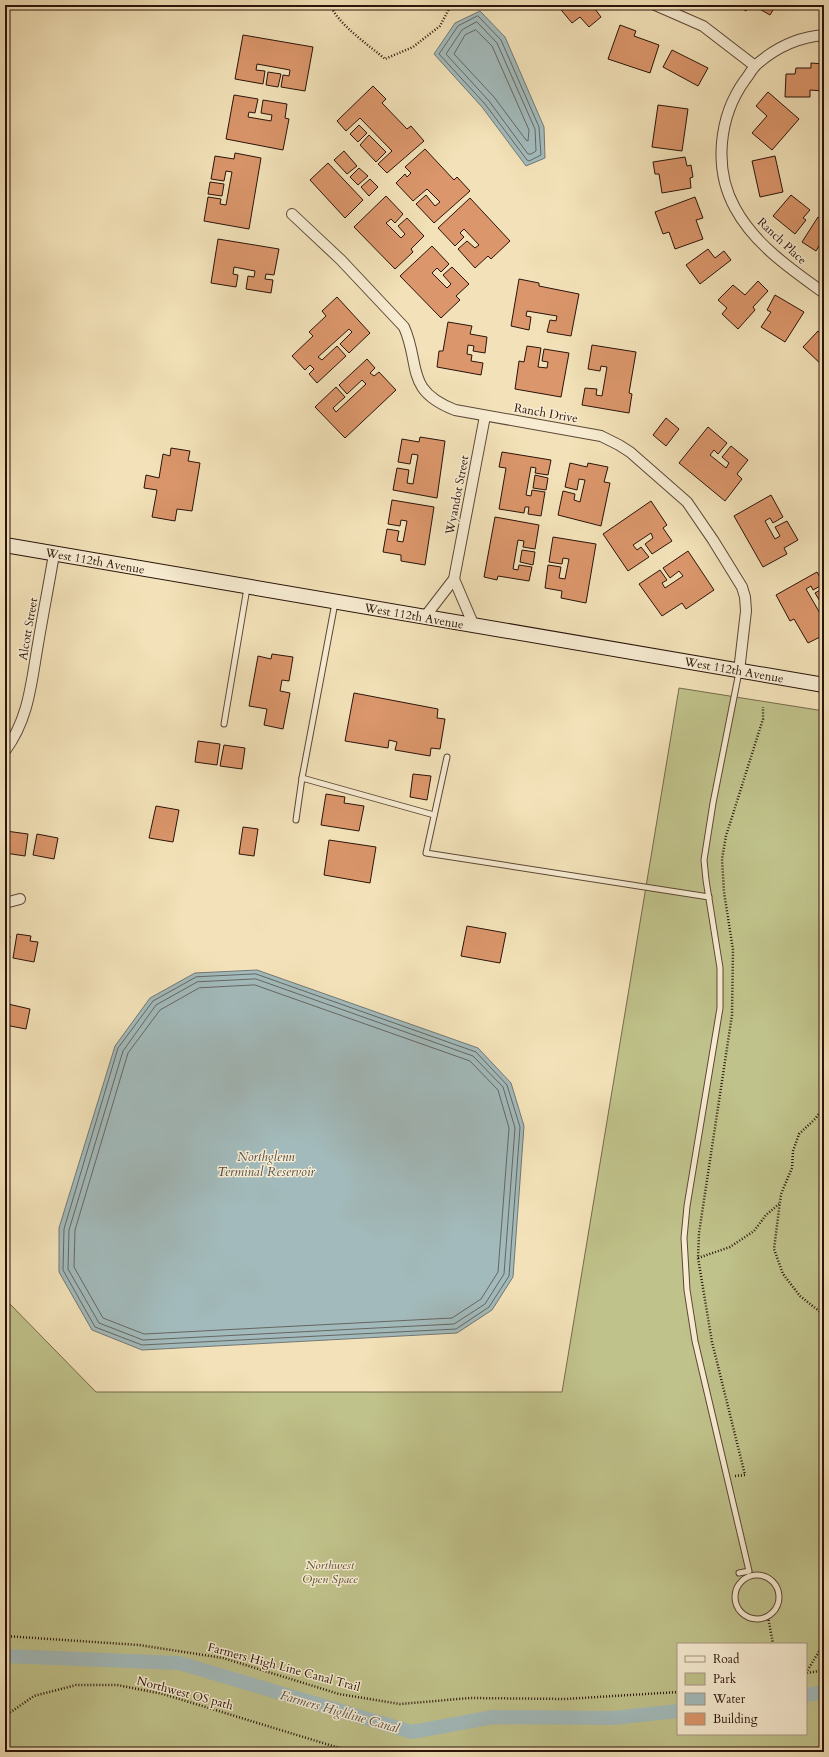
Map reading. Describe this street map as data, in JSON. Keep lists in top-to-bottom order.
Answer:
{
  "streets": {
    "main road": ["West 112th Avenue"],
    "street": [
      "Ranch Place",
      "Ranch Drive",
      "Wyandot Street",
      "Alcott Street"
    ],
    "path": ["Farmers High Line Canal Trail", "Northwest OS path"]
  },
  "crossings": [
    ["Ranch Drive", "Wyandot Street"],
    ["Ranch Drive", "West 112th Avenue"],
    ["Wyandot Street", "West 112th Avenue"],
    ["West 112th Avenue", "Alcott Street"]
  ],
  "water": ["Northglenn Terminal Reservoir", "Farmers Highline Canal"],
  "parks": ["Northwest Open Space"],
  "legend": [
    "Road",
    "Park",
    "Water",
    "Building"
  ]
}
